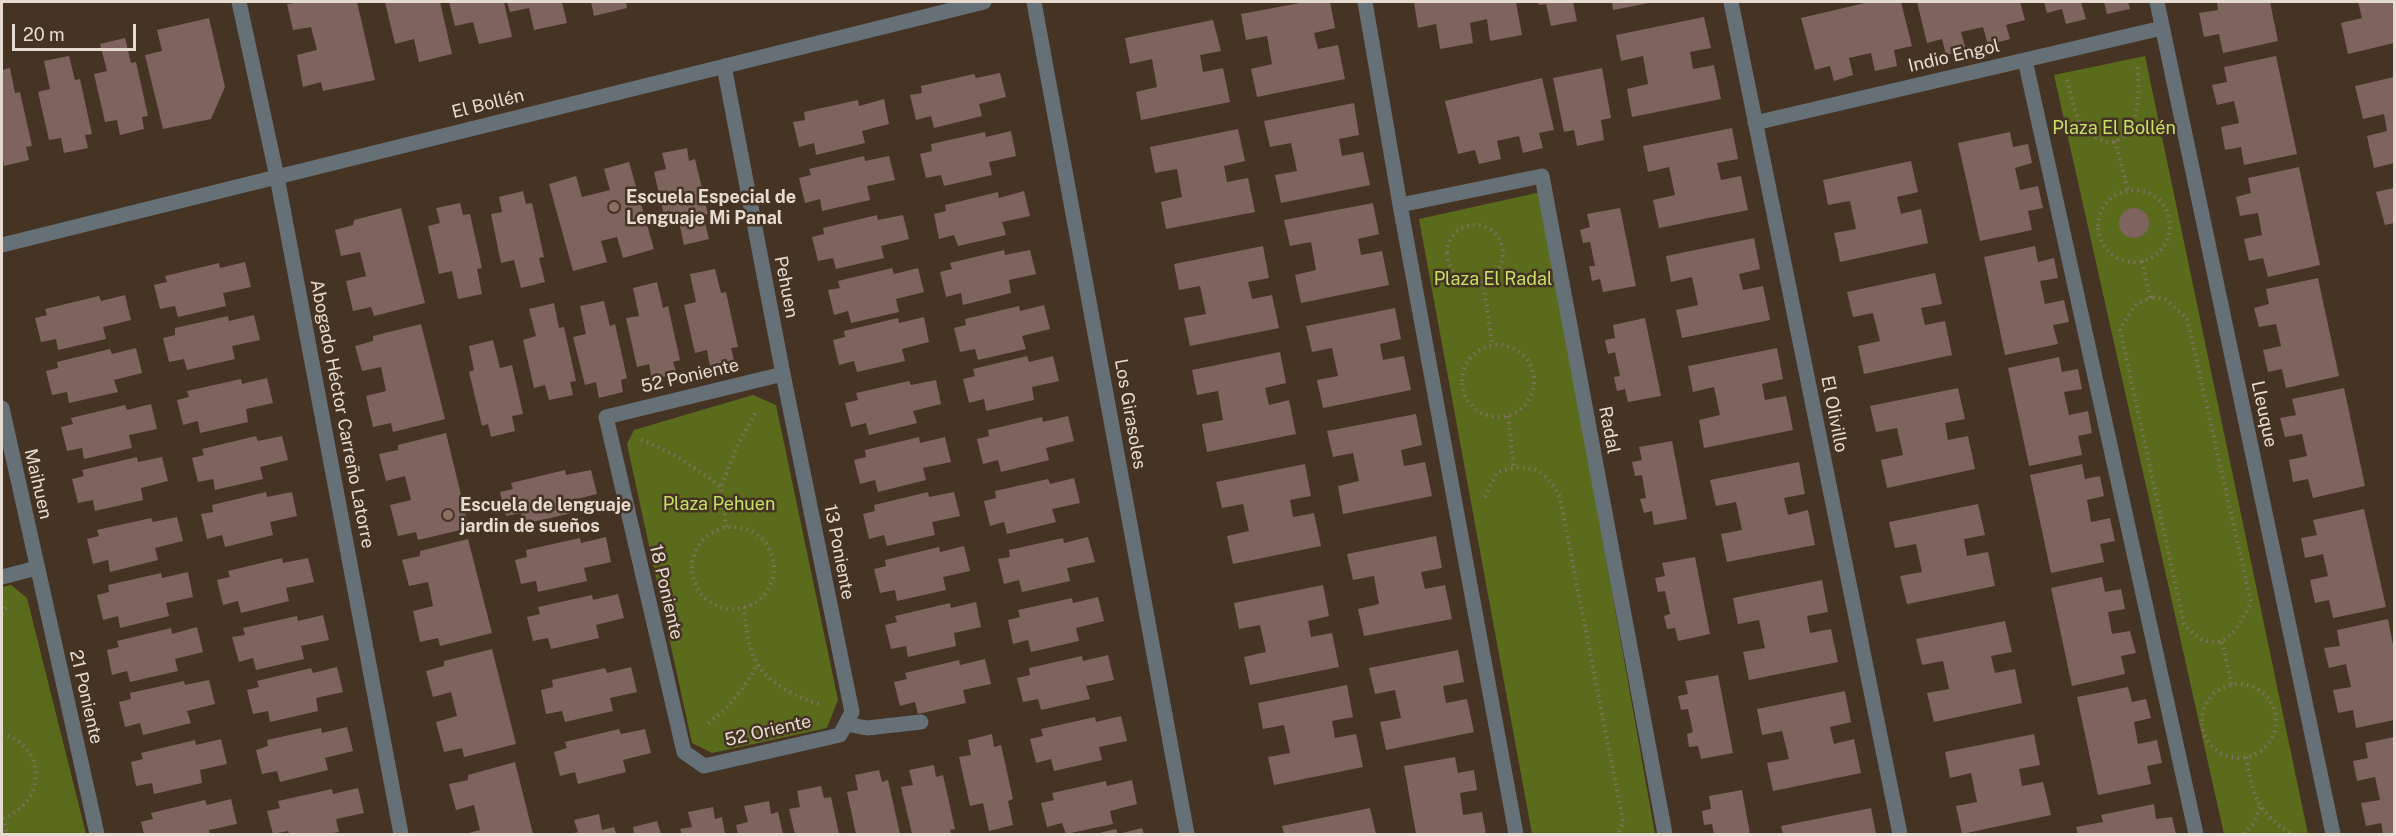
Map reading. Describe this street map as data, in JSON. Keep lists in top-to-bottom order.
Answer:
{
  "streets": {
    "street": [
      "Indio Engol",
      "El Bollén",
      "Pehuen",
      "52 Poniente",
      "Abogado Héctor Carreño Latorre",
      "Los Girasoles",
      "El Olivillo",
      "Lleuque",
      "Radal",
      "Maihuen",
      "13 Poniente",
      "18 Poniente",
      "21 Poniente",
      "52 Oriente"
    ]
  },
  "crossings": [
    ["Indio Engol", "El Olivillo"],
    ["Indio Engol", "Lleuque"],
    ["El Bollén", "Pehuen"],
    ["El Bollén", "Abogado Héctor Carreño Latorre"],
    ["Pehuen", "52 Poniente"],
    ["Pehuen", "13 Poniente"],
    ["52 Poniente", "13 Poniente"],
    ["52 Poniente", "18 Poniente"],
    ["Maihuen", "21 Poniente"],
    ["13 Poniente", "52 Oriente"],
    ["18 Poniente", "52 Oriente"]
  ],
  "parks": ["Plaza El Bollén", "Plaza El Radal", "Plaza Pehuen"],
  "places": ["Escuela Especial de Lenguaje Mi Panal", "Escuela de lenguaje jardin de sueños"],
  "scale_bar": "20 m"
}
